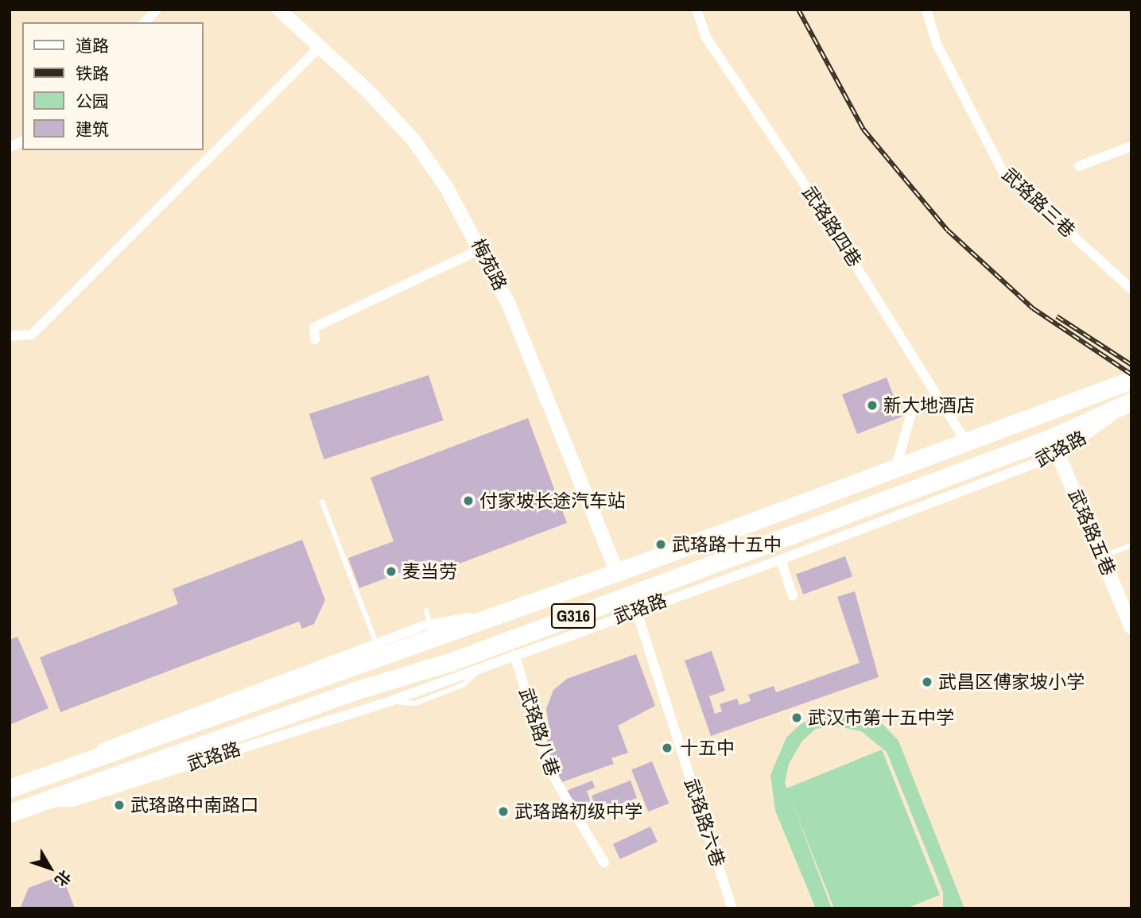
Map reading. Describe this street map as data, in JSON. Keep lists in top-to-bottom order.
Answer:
{
  "streets": {
    "highway": ["武珞路", "G316"],
    "street": [
      "武珞路三巷",
      "武珞路四巷",
      "梅苑路",
      "武珞路五巷",
      "武珞路八巷",
      "武珞路六巷"
    ]
  },
  "crossings": [
    ["武珞路四巷", "武珞路"],
    ["梅苑路", "武珞路"],
    ["武珞路", "武珞路五巷"],
    ["武珞路", "武珞路八巷"],
    ["武珞路", "武珞路六巷"]
  ],
  "places": [
    "新大地酒店",
    "付家坡长途汽车站",
    "武珞路十五中",
    "麦当劳",
    "武昌区傅家坡小学",
    "武汉市第十五中学",
    "十五中",
    "武珞路中南路口",
    "武珞路初级中学"
  ],
  "legend": [
    "道路",
    "铁路",
    "公园",
    "建筑"
  ],
  "north": "bottom right"
}
